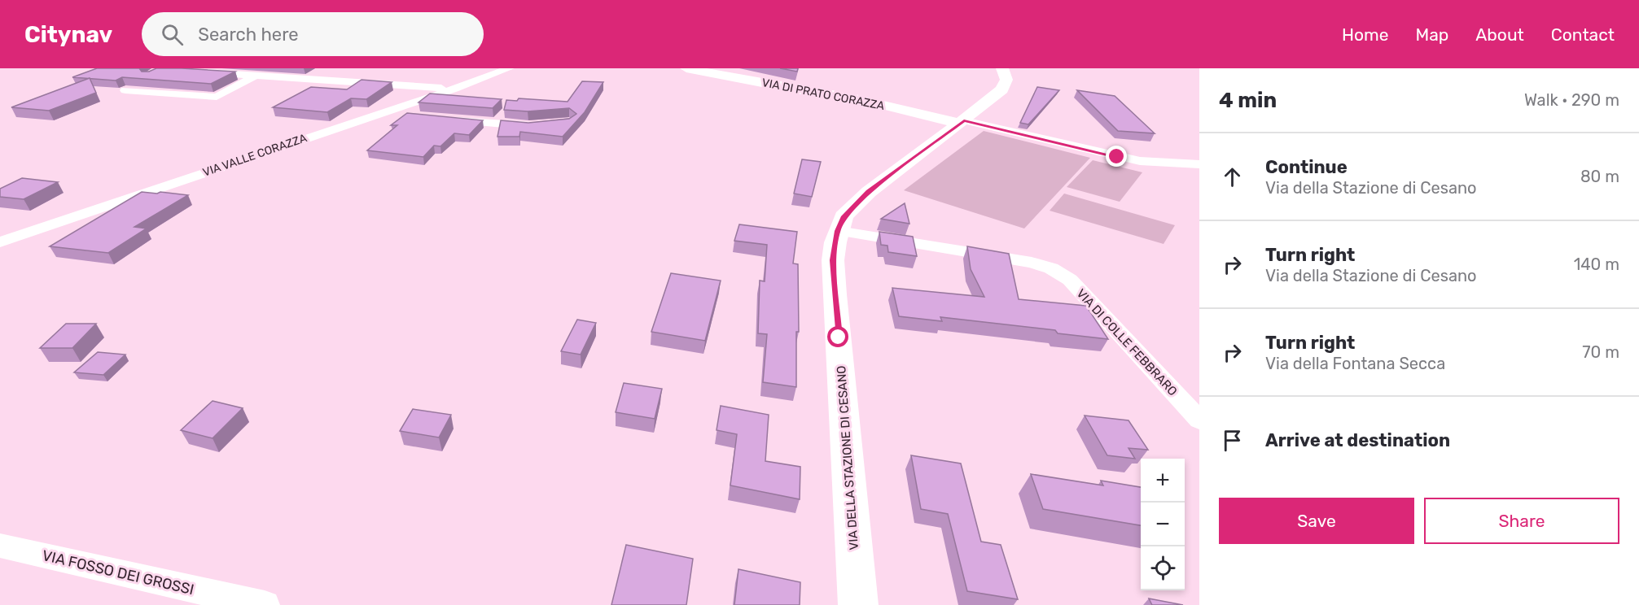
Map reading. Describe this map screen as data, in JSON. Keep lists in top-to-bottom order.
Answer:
{
  "streets": {
    "street": [
      "VIA DI PRATO CORAZZA",
      "VIA VALLE CORAZZA",
      "VIA DI COLLE FEBBRARO",
      "VIA DELLA STAZIONE DI CESANO",
      "VIA FOSSO DEI GROSSI"
    ]
  },
  "crossings": [
    ["VIA DI PRATO CORAZZA", "VIA DELLA STAZIONE DI CESANO"],
    ["VIA DI COLLE FEBBRARO", "VIA DELLA STAZIONE DI CESANO"]
  ],
  "page": {
    "header": "Citynav",
    "search": "Search here",
    "nav": [
      "Home",
      "Map",
      "About",
      "Contact"
    ],
    "heading": ["4 min", "Walk · 290 m"],
    "list": [
      ["Continue", "Via della Stazione di Cesano", "80 m"],
      ["Turn right", "Via della Stazione di Cesano", "140 m"],
      ["Turn right", "Via della Fontana Secca", "70 m"],
      "Arrive at destination"
    ],
    "map_buttons": ["+", "−"],
    "buttons": ["Save", "Share"]
  }
}
